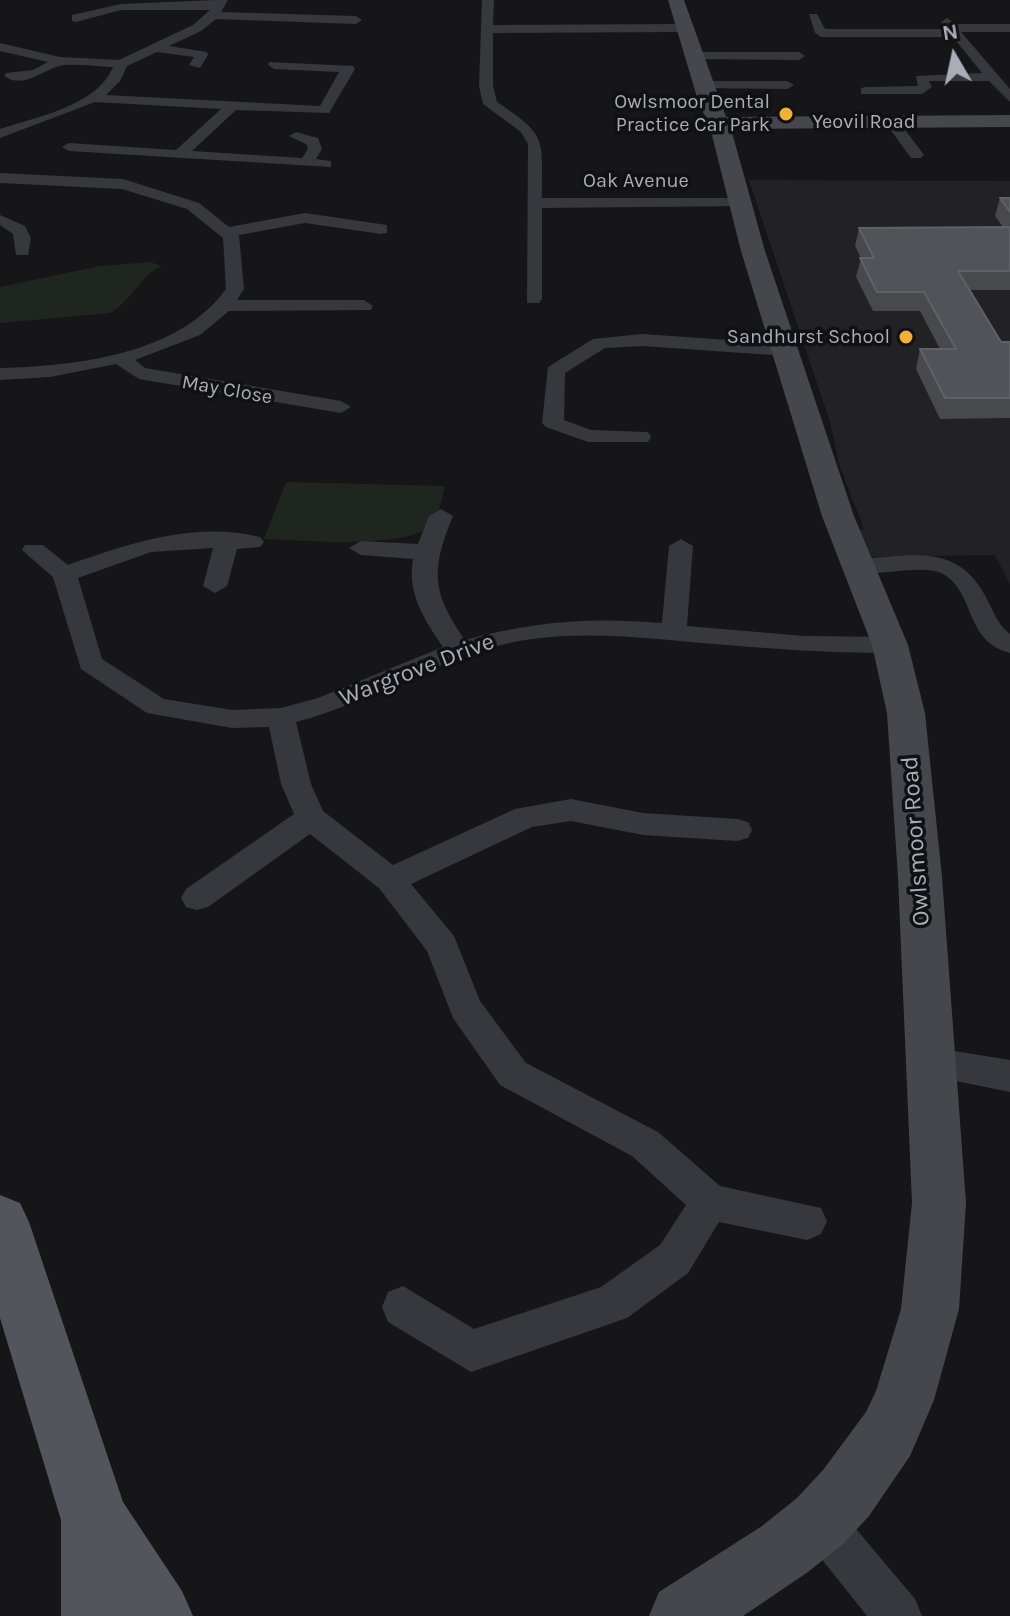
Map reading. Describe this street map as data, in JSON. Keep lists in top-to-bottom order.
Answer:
{
  "streets": {
    "street": [
      "Yeovil Road",
      "Oak Avenue",
      "May Close",
      "Wargrove Drive",
      "Owlsmoor Road"
    ]
  },
  "crossings": [
    ["Yeovil Road", "Owlsmoor Road"],
    ["Oak Avenue", "Owlsmoor Road"],
    ["Wargrove Drive", "Owlsmoor Road"]
  ],
  "places": ["Owlsmoor Dental Practice Car Park", "Sandhurst School"],
  "north": "top"
}
